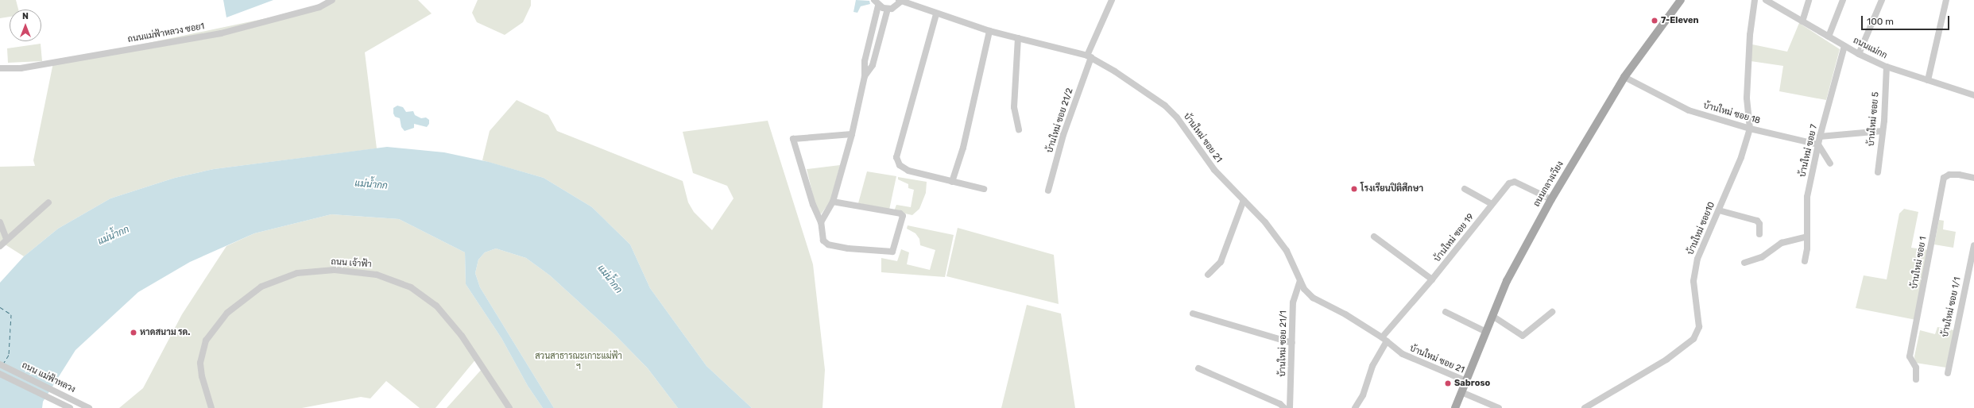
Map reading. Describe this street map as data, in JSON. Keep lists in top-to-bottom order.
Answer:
{
  "streets": {
    "main road": ["ถนนกลางเวียง"],
    "street": [
      "ถนนแม่ฟ้าหลวง ซอย1",
      "ถนนแม่กก",
      "บ้านใหม่ ซอย 18",
      "บ้านใหม่ ซอย 5",
      "บ้านใหม่ ซอย 21/2",
      "บ้านใหม่ ซอย 21",
      "บ้านใหม่ ซอย 7",
      "บ้านใหม่ ซอย10",
      "บ้านใหม่ ซอย 19",
      "บ้านใหม่ ซอย 1",
      "ถนน เจ้าฟ้า",
      "บ้านใหม่ ซอย 1/1",
      "บ้านใหม่ ซอย 21/1",
      "ถนน แม่ฟ้าหลวง"
    ]
  },
  "crossings": [
    ["ถนนแม่กก", "บ้านใหม่ ซอย 5"],
    ["ถนนแม่กก", "บ้านใหม่ ซอย 7"],
    ["บ้านใหม่ ซอย 18", "บ้านใหม่ ซอย 7"],
    ["บ้านใหม่ ซอย 18", "ถนนกลางเวียง"],
    ["บ้านใหม่ ซอย 18", "บ้านใหม่ ซอย10"],
    ["บ้านใหม่ ซอย 21/2", "บ้านใหม่ ซอย 21"],
    ["บ้านใหม่ ซอย 21", "ถนนกลางเวียง"],
    ["บ้านใหม่ ซอย 21", "บ้านใหม่ ซอย 19"],
    ["บ้านใหม่ ซอย 21", "บ้านใหม่ ซอย 21/1"],
    ["ถนนกลางเวียง", "บ้านใหม่ ซอย 19"]
  ],
  "water": ["แม่น้ำกก"],
  "parks": ["สวนสาธารณะเกาะแม่ฟ้า ฯ"],
  "places": [
    "7-Eleven",
    "โรงเรียนปิติศึกษา",
    "หาดสนาม รด.",
    "Sabroso"
  ],
  "scale_bar": "100 m",
  "north": "top"
}
